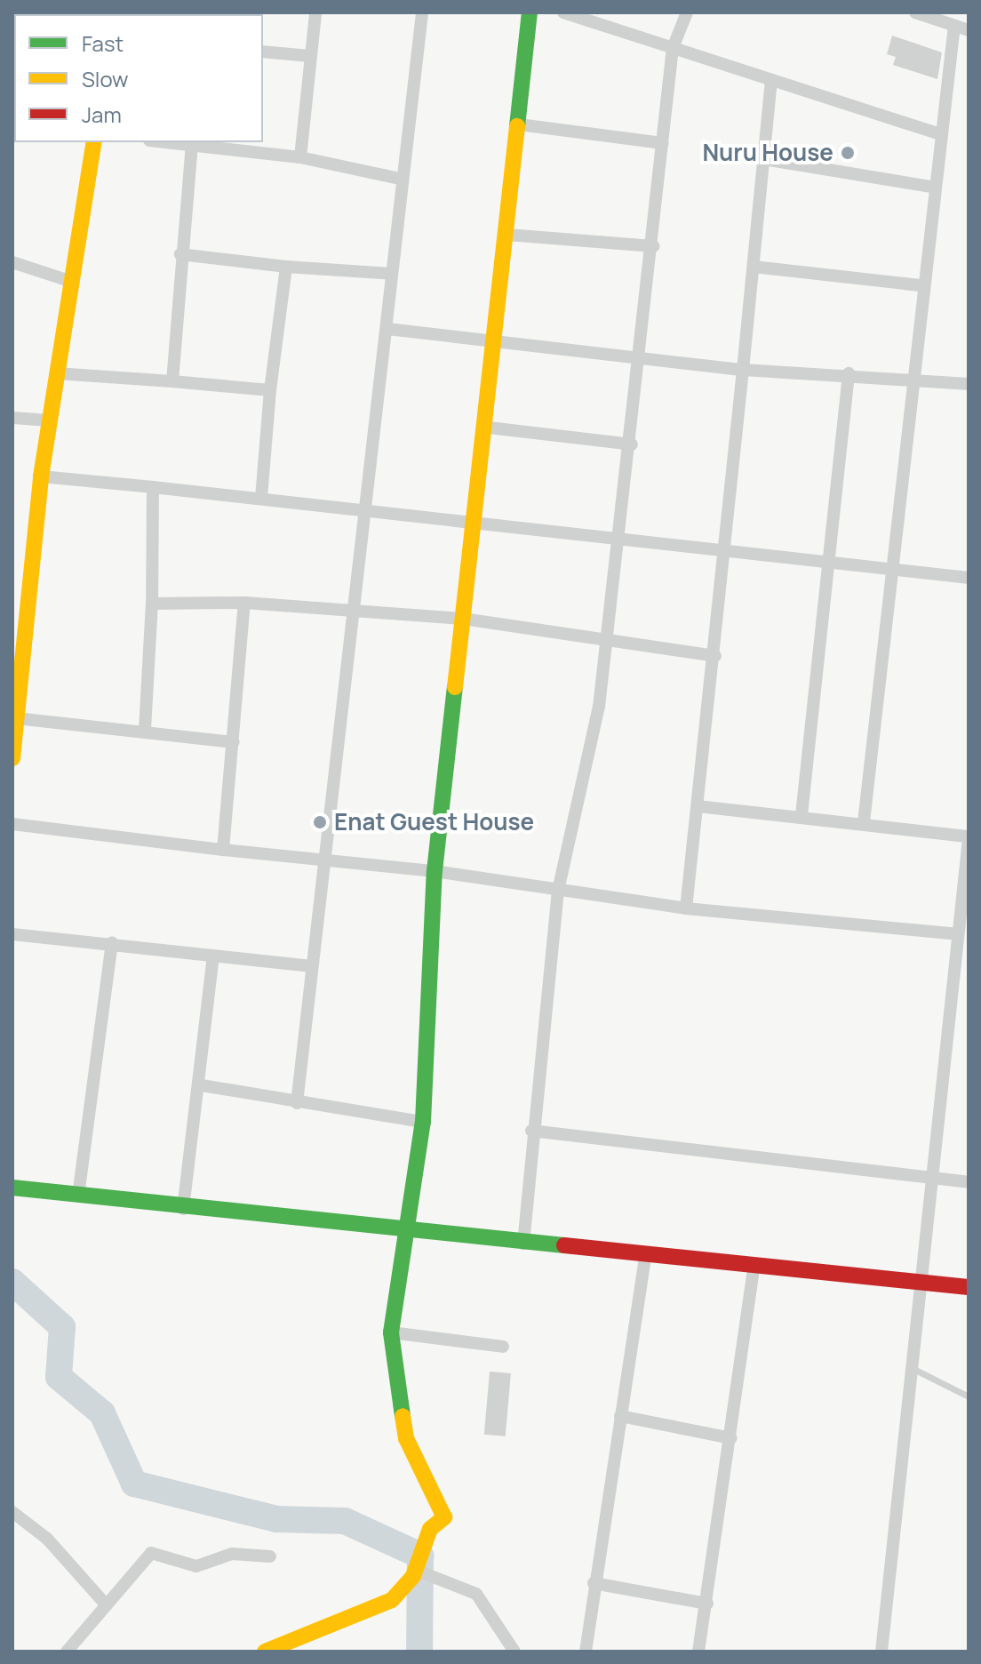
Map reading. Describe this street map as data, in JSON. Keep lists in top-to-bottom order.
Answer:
{
  "places": ["Nuru House", "Enat Guest House"],
  "legend": ["Fast", "Slow", "Jam"]
}
